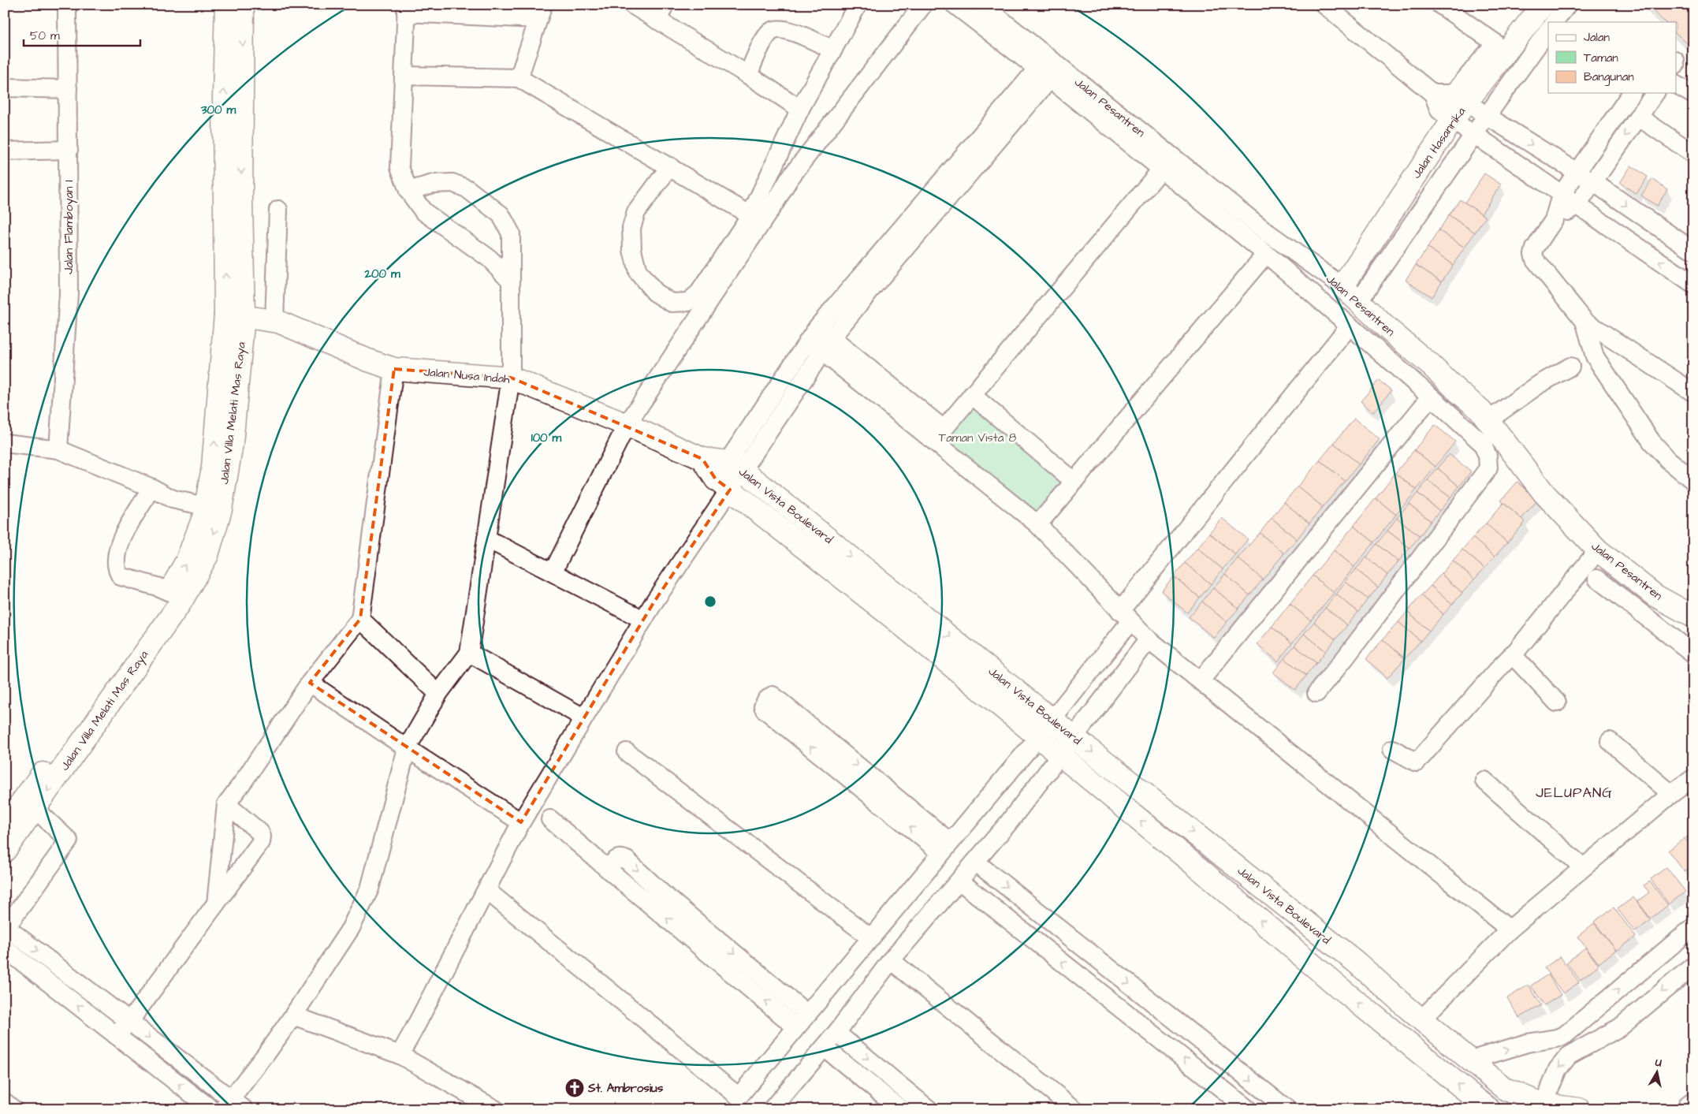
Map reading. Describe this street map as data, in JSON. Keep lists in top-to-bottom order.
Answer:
{
  "streets": {
    "street": [
      "Jalan Pesantren",
      "Jalan Hasanrika",
      "Jalan Flamboyan I",
      "Jalan Nusa Indah",
      "Jalan Villa Melati Mas Raya",
      "Jalan Vista Boulevard"
    ]
  },
  "crossings": [
    ["Jalan Pesantren", "Jalan Hasanrika"],
    ["Jalan Nusa Indah", "Jalan Villa Melati Mas Raya"],
    ["Jalan Nusa Indah", "Jalan Vista Boulevard"]
  ],
  "districts": ["JELUPANG"],
  "parks": ["Taman Vista 8"],
  "places": {
    "church": ["St. Ambrosius"]
  },
  "legend": ["Jalan", "Taman", "Bangunan"],
  "scale_bar": "50 m",
  "north": "top",
  "rings": ["300 m", "200 m", "100 m"]
}
